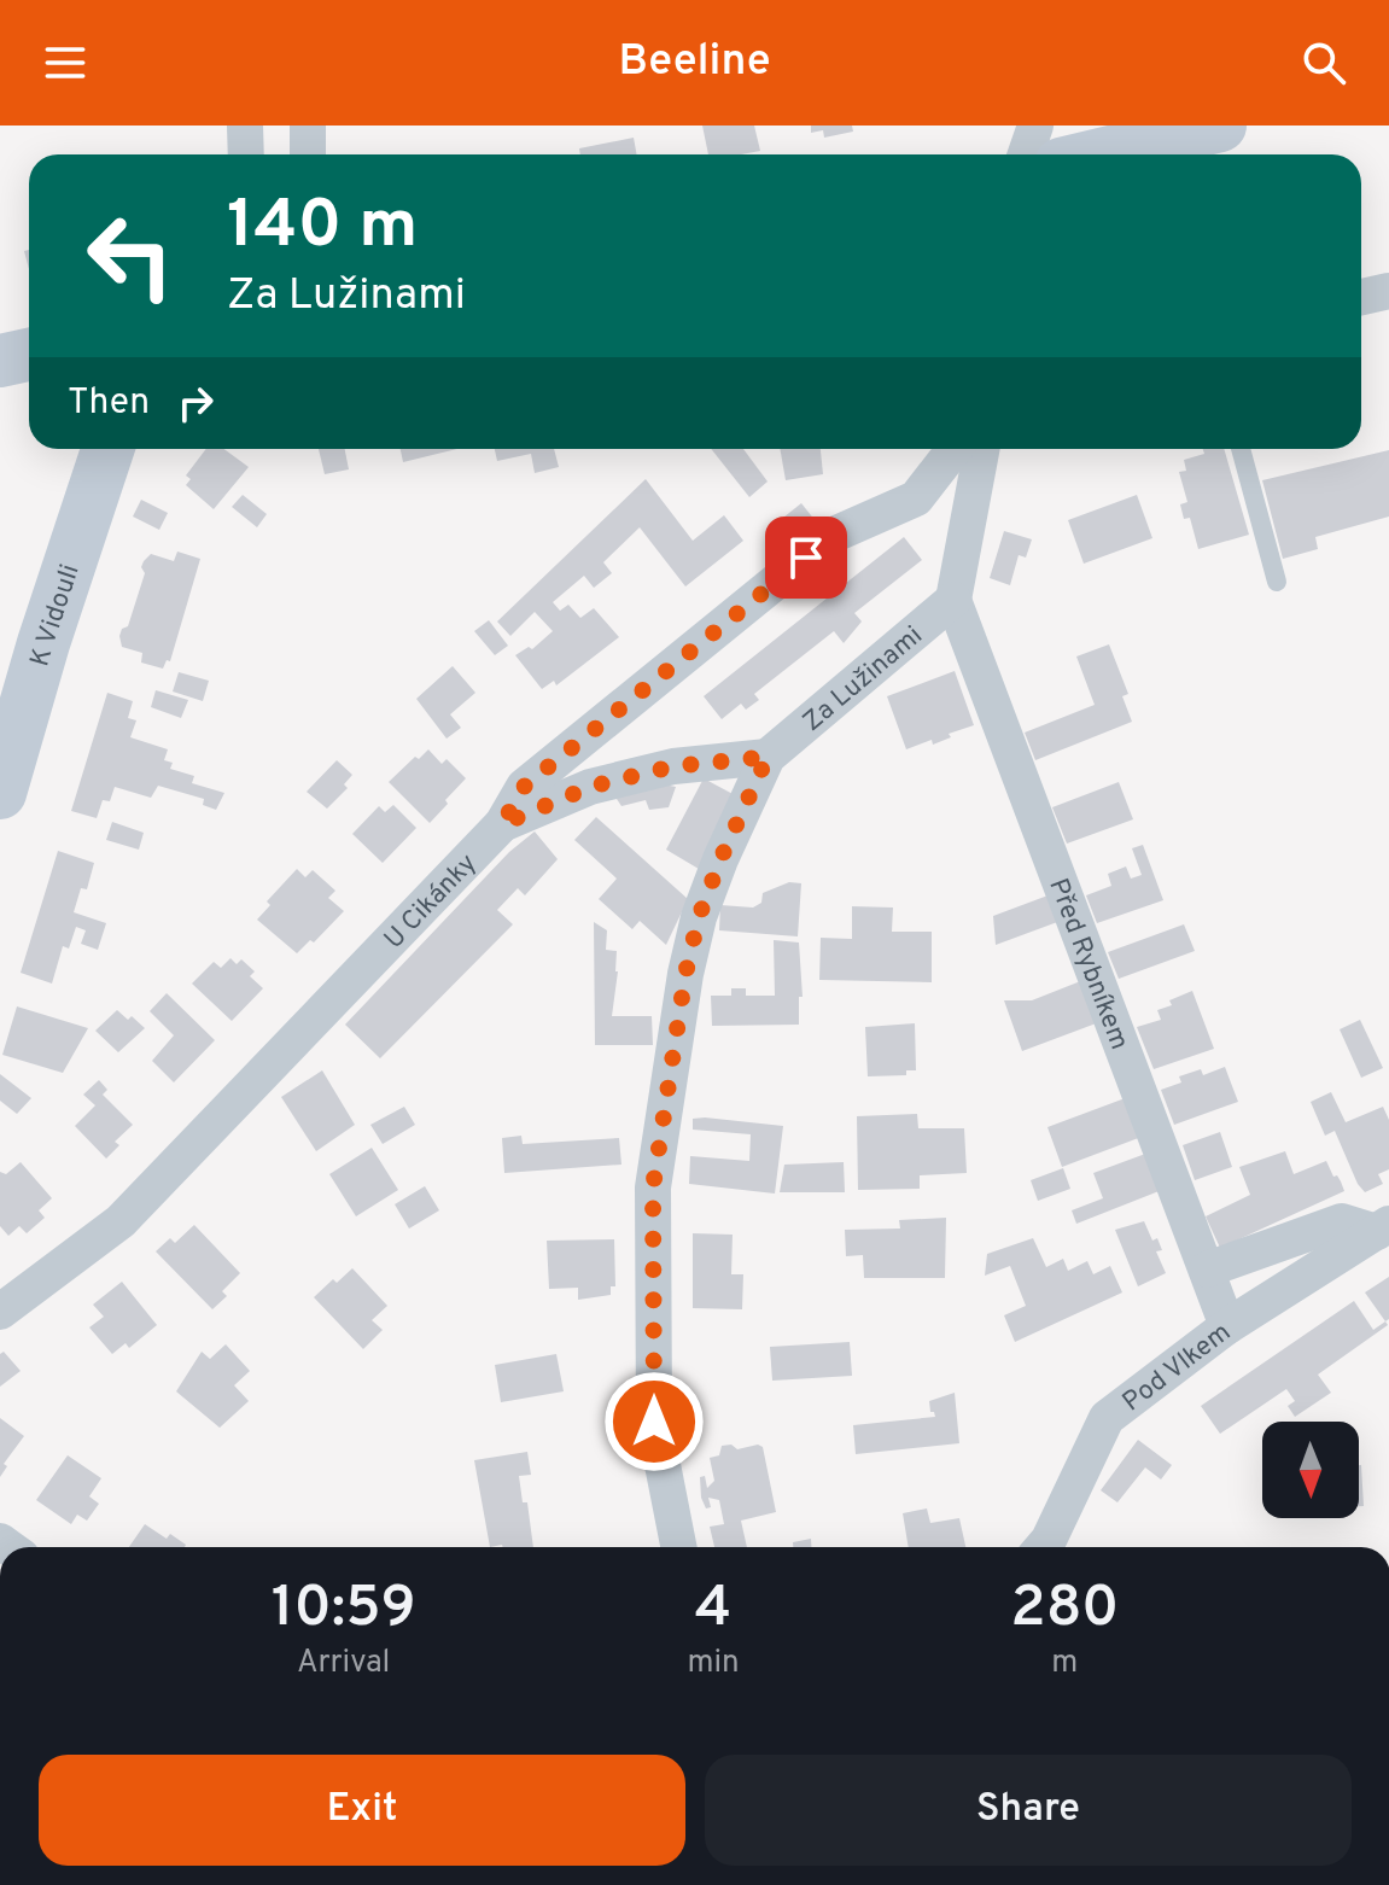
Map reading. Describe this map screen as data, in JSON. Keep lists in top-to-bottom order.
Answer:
{
  "streets": {
    "street": [
      "K Vidouli",
      "Za Lužinami",
      "U Cikánky",
      "Před Rybníkem",
      "Pod Vlkem"
    ]
  },
  "crossings": [
    ["Za Lužinami", "Před Rybníkem"],
    ["Před Rybníkem", "Pod Vlkem"]
  ],
  "north": "bottom",
  "page": {
    "header": "Beeline",
    "turn": ["140 m", "Za Lužinami"],
    "then": "Then",
    "eta": [
      "10:59",
      "Arrival",
      "4",
      "min",
      "280",
      "m"
    ],
    "buttons": ["Exit", "Share"]
  }
}
